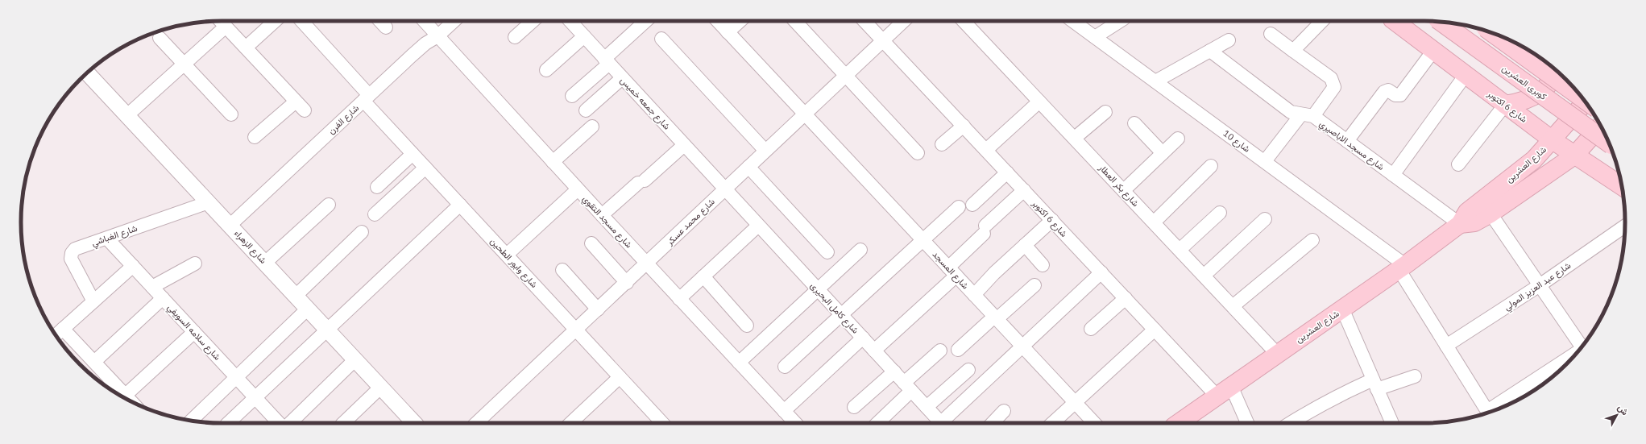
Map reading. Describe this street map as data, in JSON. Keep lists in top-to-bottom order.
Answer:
{
  "streets": {
    "main road": ["كوبرى العشرين", "شارع 6 اكتوبر", "شارع العشرين"],
    "street": [
      "شارع جمعه خميس",
      "شارع الفرن",
      "شارع 10",
      "شارع مسجد الاباصيري",
      "شارع بكر العطار",
      "شارع مسجد التقوي",
      "شارع محمد عسكر",
      "شارع الغباشي",
      "شارع الزهراء",
      "شارع وابور الطحين",
      "شارع المسجد",
      "شارع عبد العزيز المولي",
      "شارع كامل البحيرى",
      "شارع سلامه السويفي"
    ]
  },
  "crossings": [
    ["شارع جمعه خميس", "شارع محمد عسكر"],
    ["شارع جمعه خميس", "شارع كامل البحيرى"],
    ["شارع 6 اكتوبر", "شارع العشرين"],
    ["شارع 6 اكتوبر", "شارع محمد عسكر"],
    ["شارع الفرن", "شارع مسجد التقوي"],
    ["شارع الفرن", "شارع الزهراء"],
    ["شارع الفرن", "شارع وابور الطحين"],
    ["شارع 10", "شارع العشرين"],
    ["شارع مسجد الاباصيري", "شارع العشرين"],
    ["شارع العشرين", "شارع بكر العطار"],
    ["شارع مسجد التقوي", "شارع محمد عسكر"],
    ["شارع محمد عسكر", "شارع وابور الطحين"],
    ["شارع محمد عسكر", "شارع المسجد"],
    ["شارع محمد عسكر", "شارع كامل البحيرى"],
    ["شارع الغباشي", "شارع الزهراء"],
    ["شارع الغباشي", "شارع سلامه السويفي"]
  ],
  "north": "top right"
}
